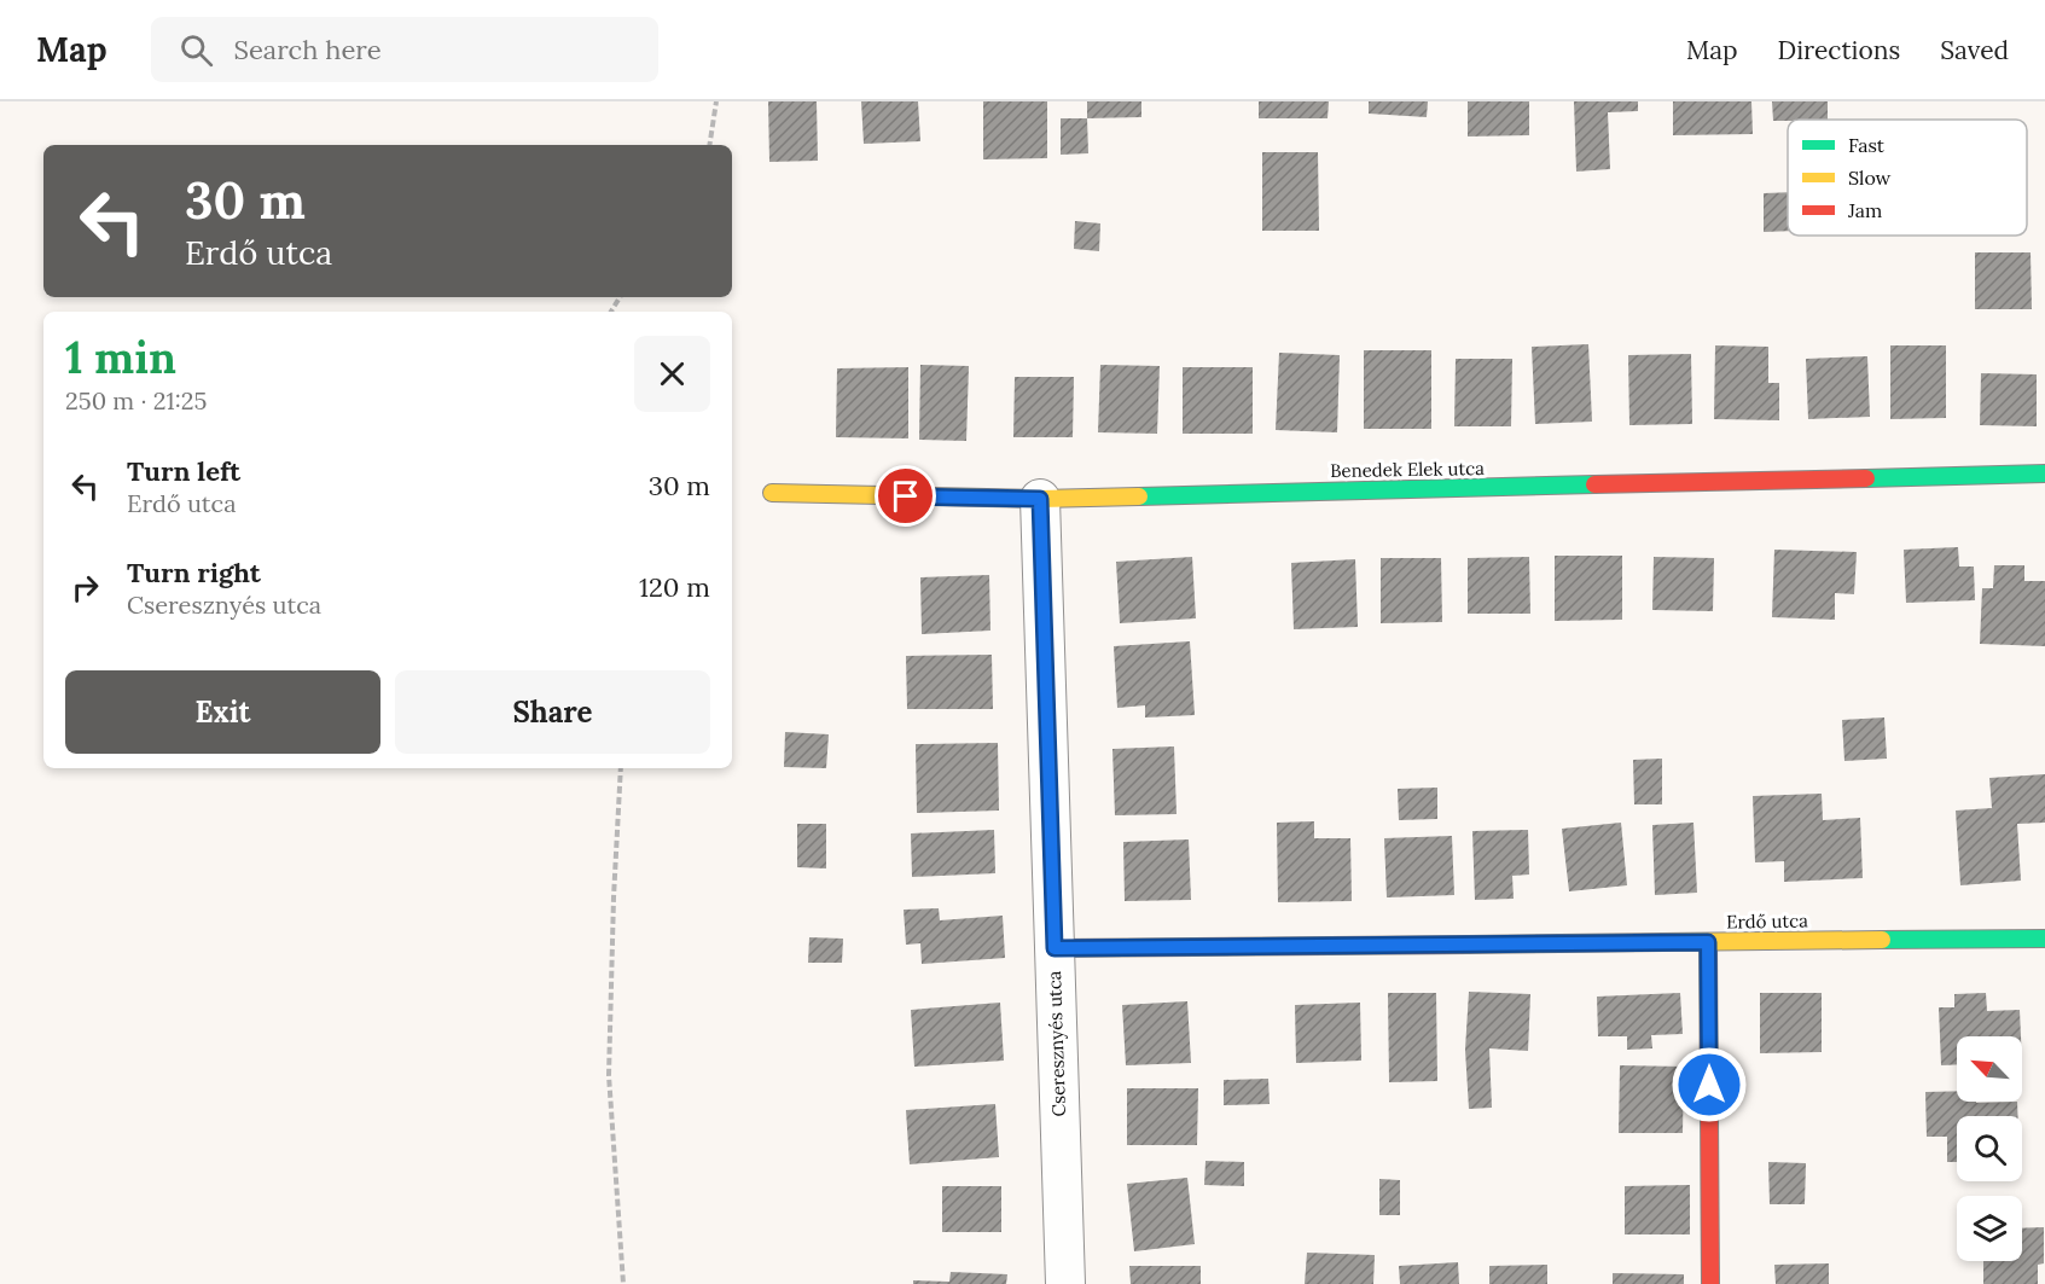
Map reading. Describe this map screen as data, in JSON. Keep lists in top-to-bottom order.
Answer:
{
  "streets": {
    "street": ["Benedek Elek utca", "Erdő utca", "Cseresznyés utca"]
  },
  "crossings": [
    ["Benedek Elek utca", "Cseresznyés utca"],
    ["Erdő utca", "Cseresznyés utca"]
  ],
  "legend": ["Fast", "Slow", "Jam"],
  "north": "top left",
  "page": {
    "header": "Map",
    "search": "Search here",
    "nav": ["Map", "Directions", "Saved"],
    "turn": ["30 m", "Erdő utca"],
    "heading": ["1 min", "250 m · 21:25"],
    "list": [
      {
        "name": "Turn left",
        "note": "Erdő utca",
        "value": "30 m"
      },
      {
        "name": "Turn right",
        "note": "Cseresznyés utca",
        "value": "120 m"
      }
    ],
    "buttons": ["Exit", "Share"]
  }
}
